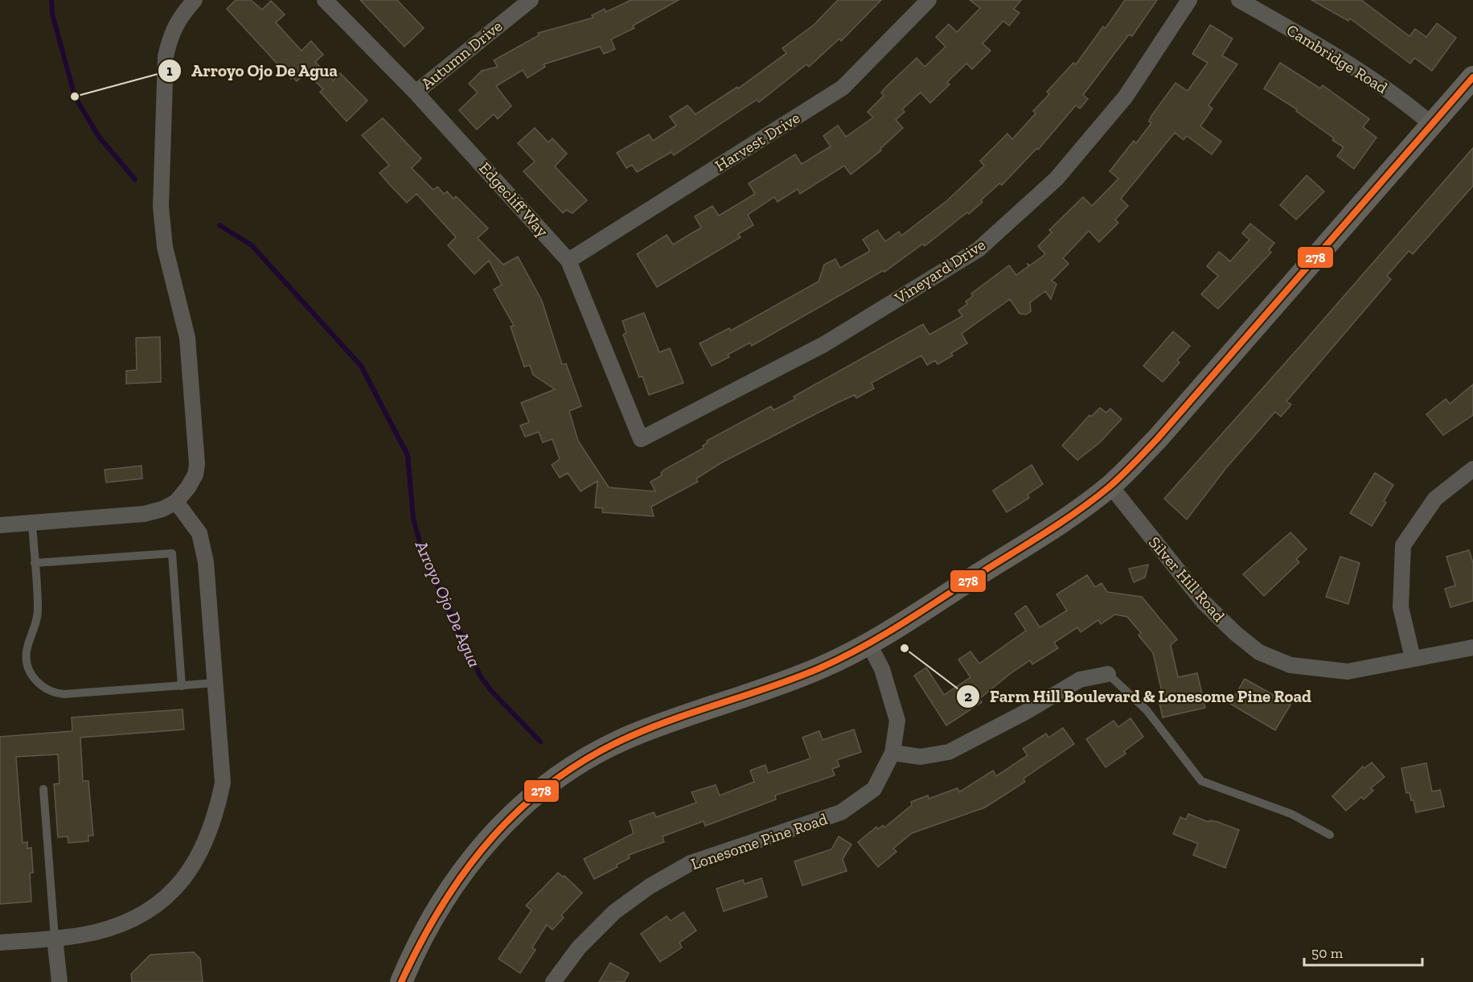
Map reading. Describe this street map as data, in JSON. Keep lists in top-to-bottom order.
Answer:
{
  "streets": {
    "street": [
      "Autumn Drive",
      "Cambridge Road",
      "Harvest Drive",
      "Edgecliff Way",
      "Vineyard Drive",
      "Silver Hill Road",
      "Lonesome Pine Road"
    ]
  },
  "crossings": [
    ["Autumn Drive", "Edgecliff Way"],
    ["Harvest Drive", "Edgecliff Way"],
    ["Edgecliff Way", "Vineyard Drive"]
  ],
  "water": ["Arroyo Ojo De Agua"],
  "places": ["Arroyo Ojo De Agua", "Farm Hill Boulevard & Lonesome Pine Road"],
  "lines": ["transit line 278"],
  "scale_bar": "50 m"
}
